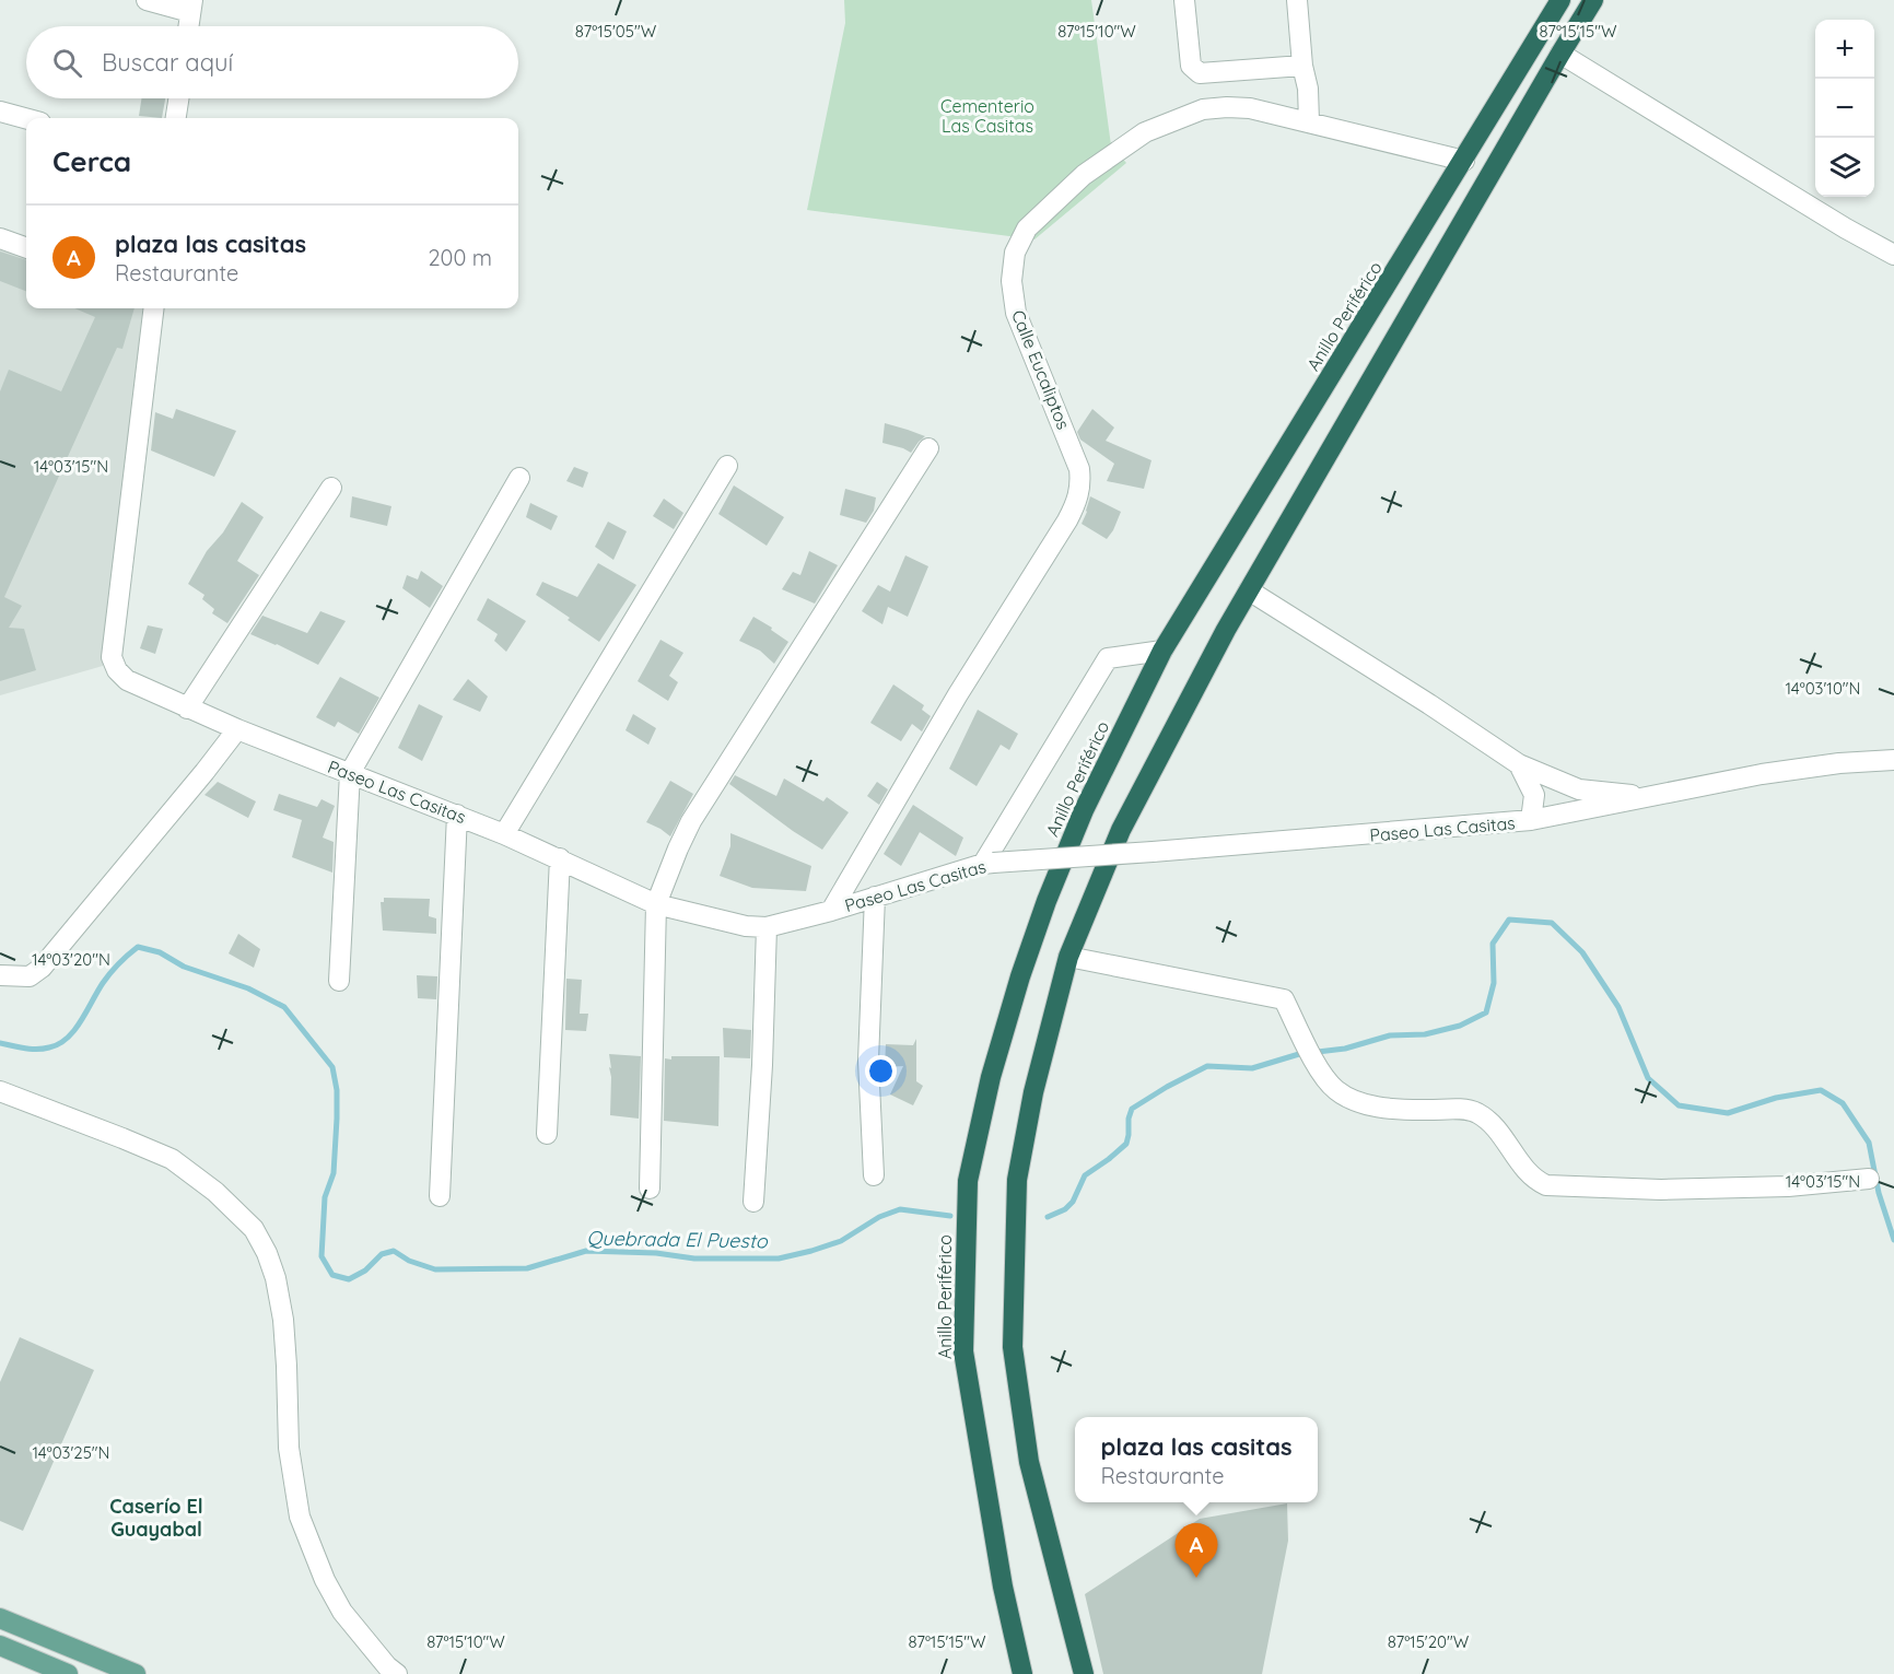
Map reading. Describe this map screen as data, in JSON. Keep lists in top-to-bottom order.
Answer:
{
  "streets": {
    "highway": ["Anillo Periférico"],
    "street": ["Calle Eucaliptos", "Paseo Las Casitas"]
  },
  "crossings": [
    ["Anillo Periférico", "Calle Eucaliptos"],
    ["Calle Eucaliptos", "Paseo Las Casitas"]
  ],
  "districts": ["Caserío El Guayabal"],
  "water": ["Quebrada El Puesto"],
  "parks": ["Cementerio Las Casitas"],
  "page": {
    "map_buttons": ["+", "−"],
    "search": "Buscar aquí",
    "heading": "Cerca",
    "list": [
      {
        "mark": "A",
        "name": "plaza las casitas",
        "note": "Restaurante",
        "value": "200 m"
      }
    ],
    "popup": ["plaza las casitas", "Restaurante"],
    "pins": "A"
  },
  "coordinates": [
    "87°15'10\"W",
    "87°15'15\"W",
    "87°15'05\"W",
    "14°03'15\"N",
    "14°03'10\"N",
    "14°03'20\"N",
    "14°03'25\"N",
    "87°15'20\"W"
  ]
}
